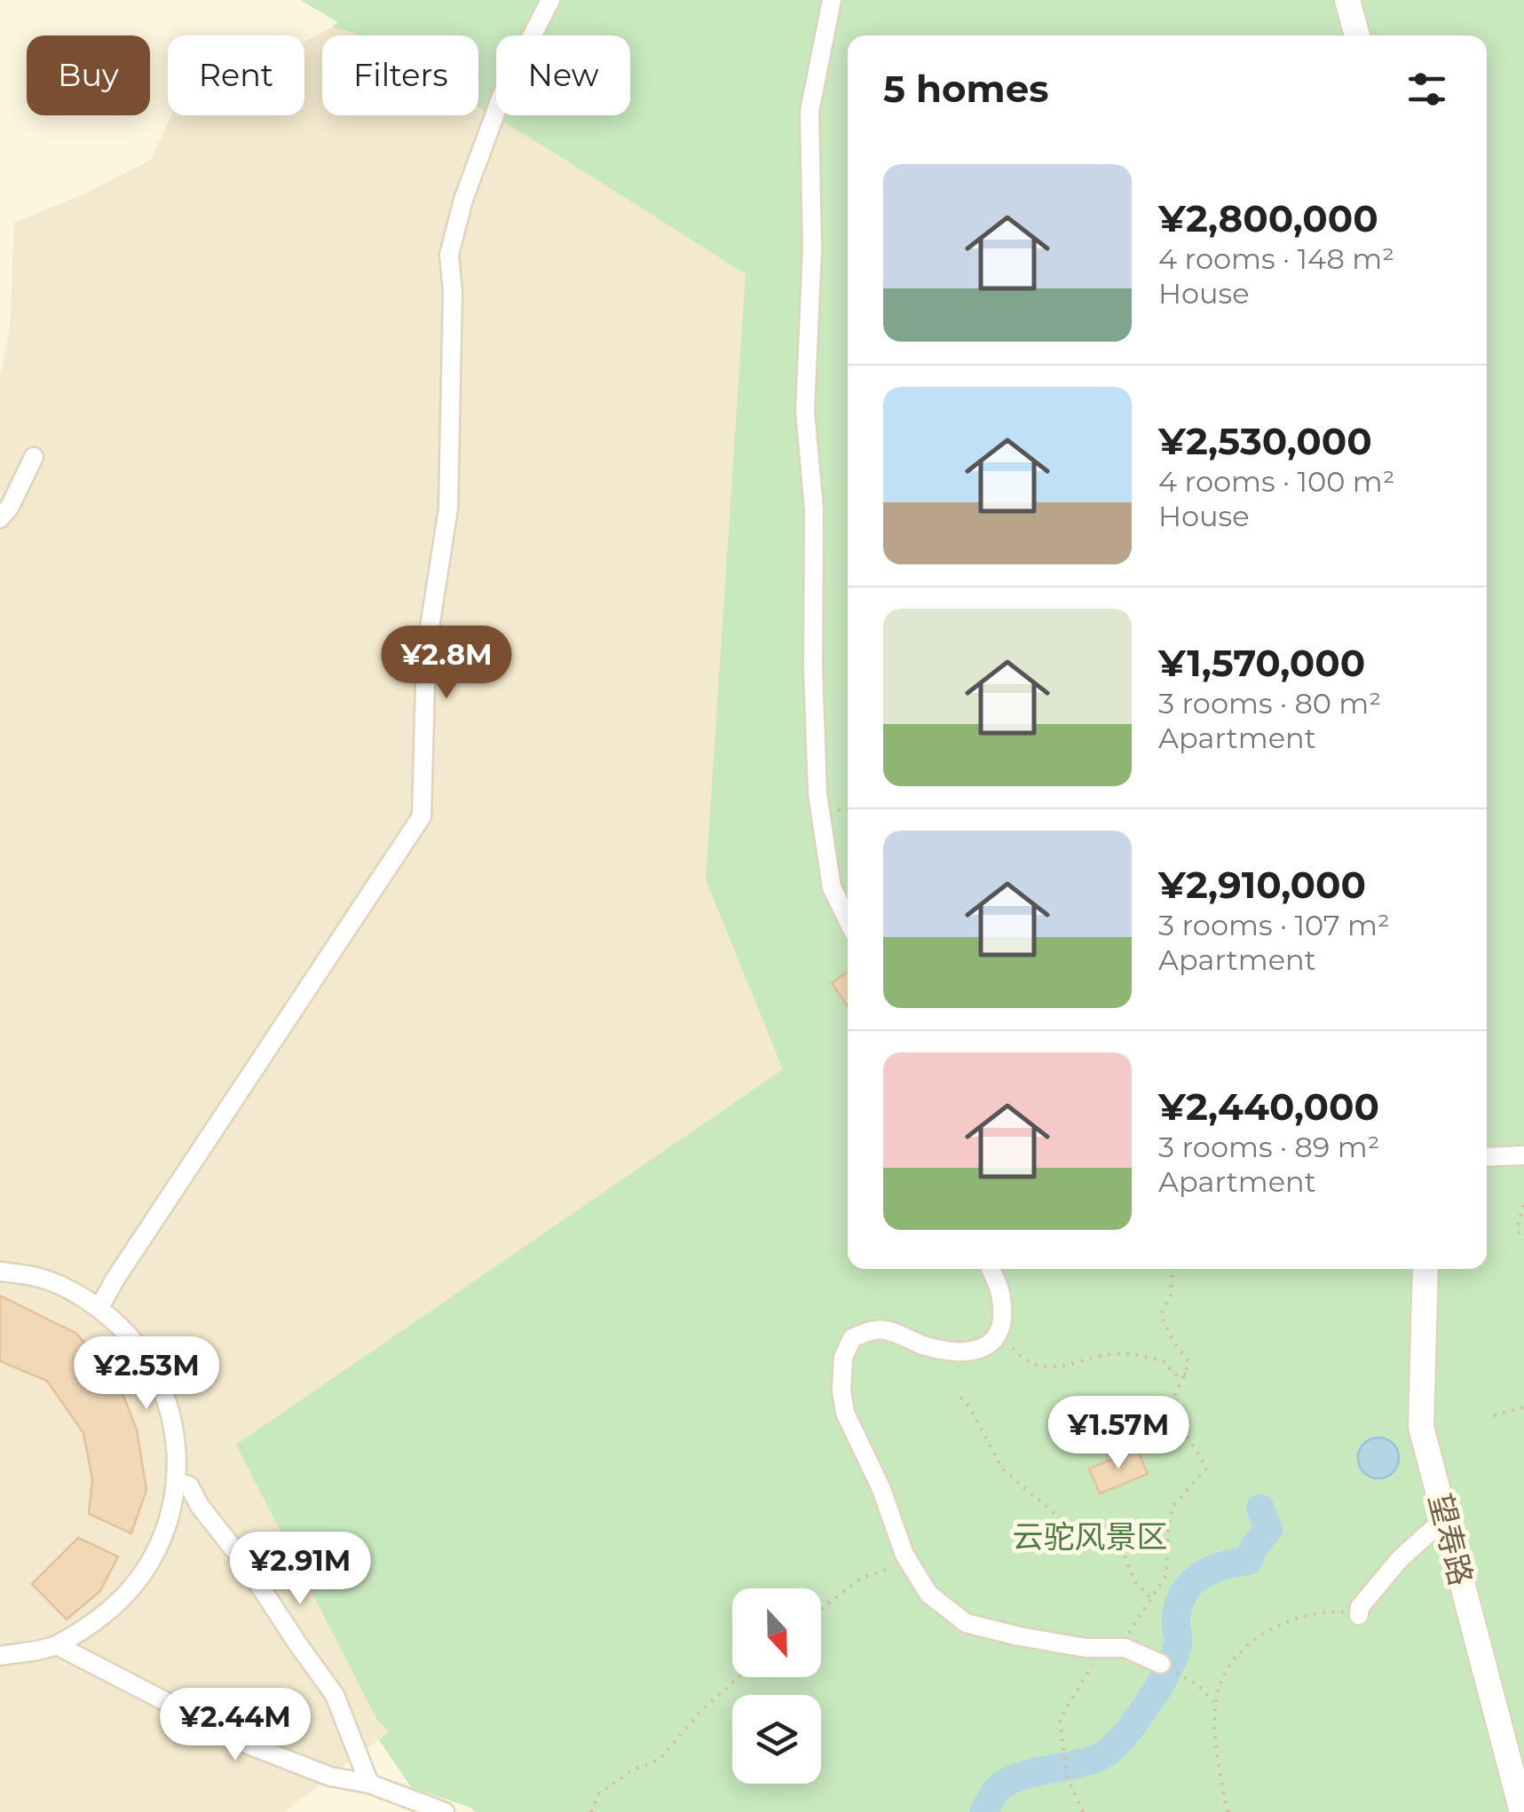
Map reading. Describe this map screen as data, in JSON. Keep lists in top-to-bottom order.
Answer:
{
  "streets": {
    "street": ["望寿路"]
  },
  "parks": ["云驼风景区"],
  "north": "bottom",
  "page": {
    "chip": [
      "Buy",
      "Rent",
      "Filters",
      "New"
    ],
    "heading": "5 homes",
    "list": [
      {
        "name": "¥2,800,000",
        "note": "4 rooms · 148 m² · House"
      },
      {
        "name": "¥2,530,000",
        "note": "4 rooms · 100 m² · House"
      },
      {
        "name": "¥1,570,000",
        "note": "3 rooms · 80 m² · Apartment"
      },
      {
        "name": "¥2,910,000",
        "note": "3 rooms · 107 m² · Apartment"
      },
      {
        "name": "¥2,440,000",
        "note": "3 rooms · 89 m² · Apartment"
      }
    ],
    "price": [
      "¥2.8M",
      "¥2.53M",
      "¥1.57M",
      "¥2.91M",
      "¥2.44M"
    ]
  }
}
